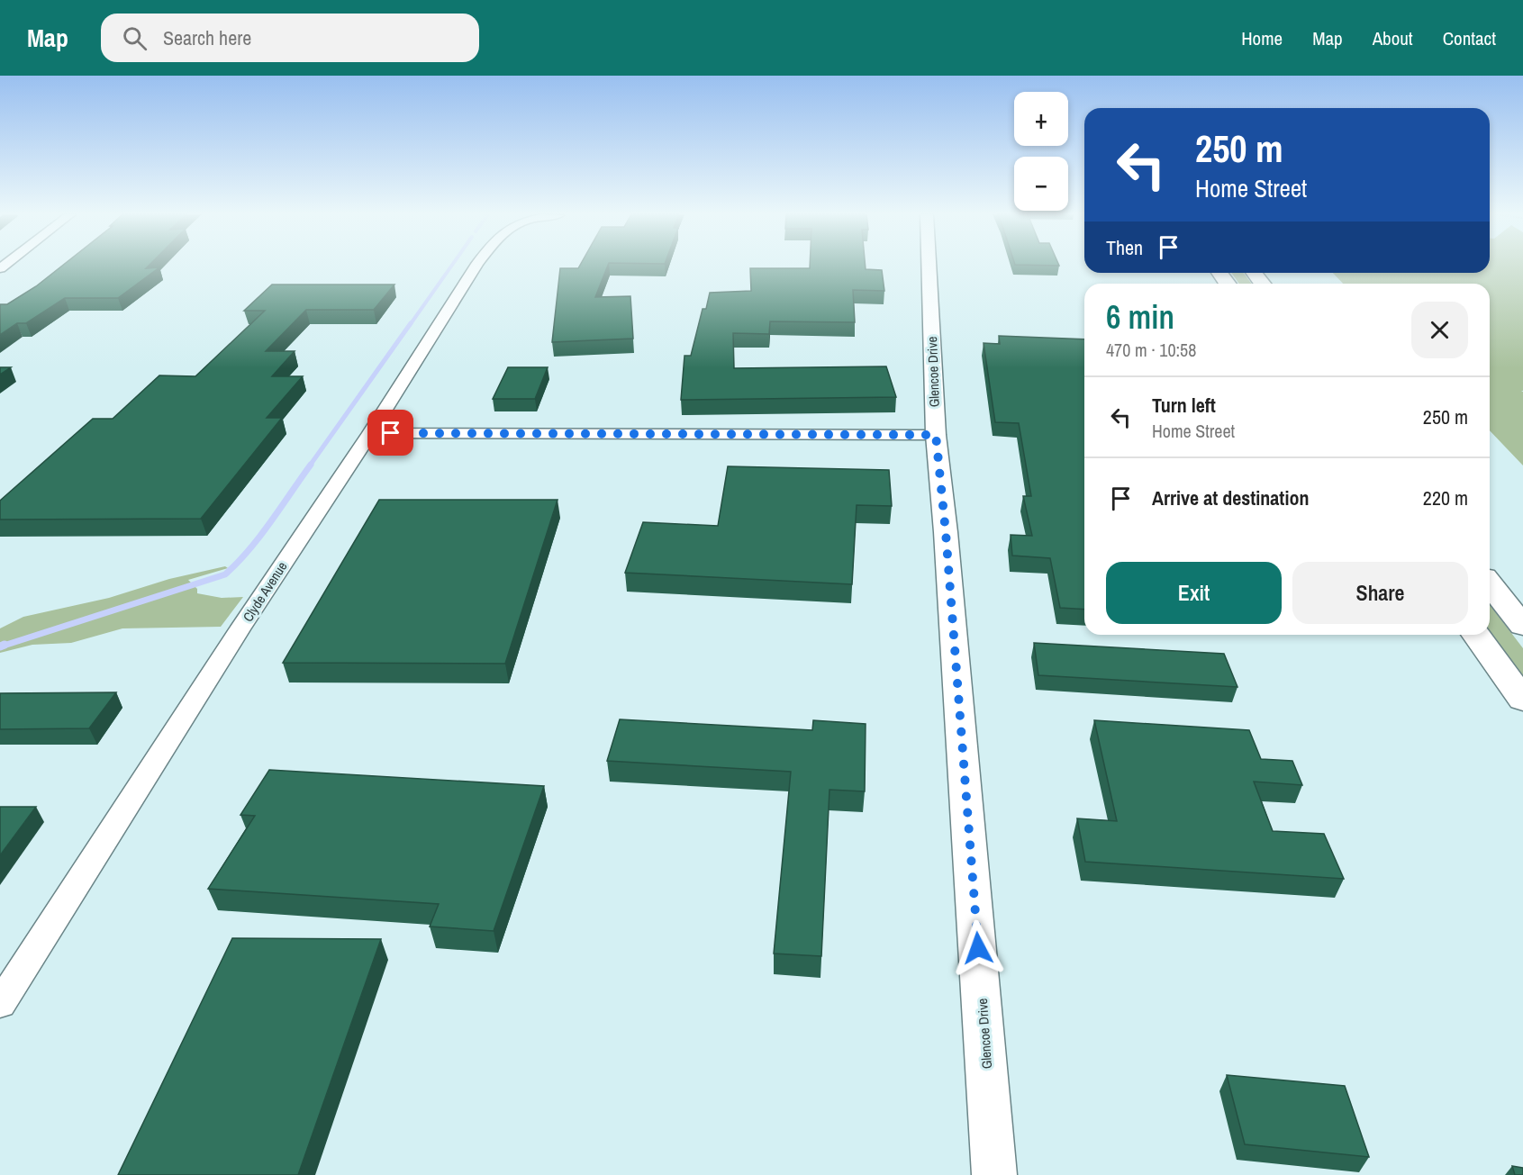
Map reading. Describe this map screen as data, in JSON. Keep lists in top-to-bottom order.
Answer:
{
  "streets": {
    "street": ["Glencoe Drive", "Clyde Avenue"]
  },
  "page": {
    "header": "Map",
    "search": "Search here",
    "nav": [
      "Home",
      "Map",
      "About",
      "Contact"
    ],
    "map_buttons": ["+", "−"],
    "turn": ["250 m", "Home Street"],
    "then": "Then",
    "heading": ["6 min", "470 m · 10:58"],
    "list": [
      {
        "name": "Turn left",
        "note": "Home Street",
        "value": "250 m"
      },
      {
        "name": "Arrive at destination",
        "value": "220 m"
      }
    ],
    "buttons": ["Exit", "Share"]
  }
}
